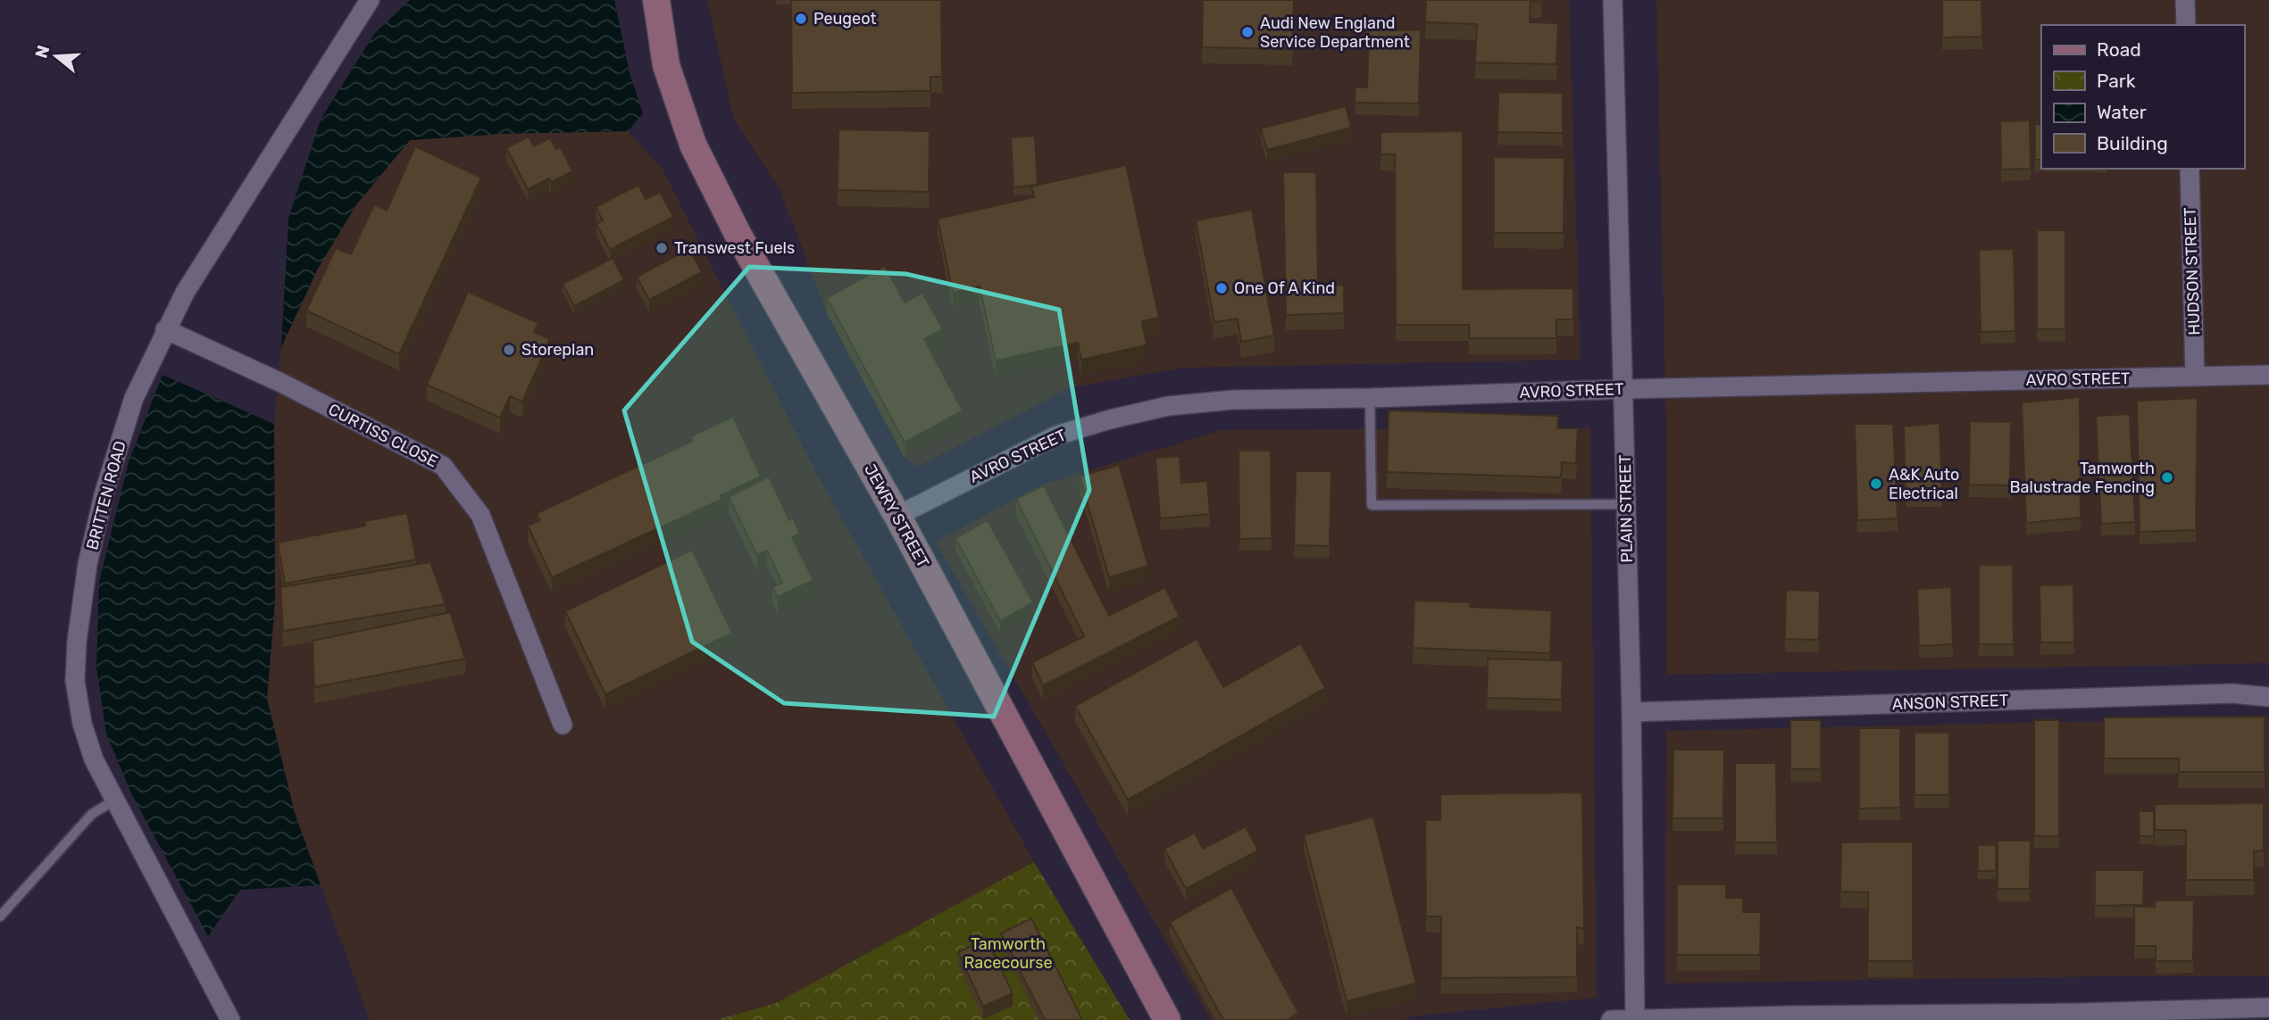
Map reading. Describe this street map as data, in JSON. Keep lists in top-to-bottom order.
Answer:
{
  "streets": {
    "main road": ["JEWRY STREET"],
    "street": [
      "HUDSON STREET",
      "AVRO STREET",
      "CURTISS CLOSE",
      "BRITTEN ROAD",
      "PLAIN STREET",
      "ANSON STREET"
    ]
  },
  "crossings": [
    ["HUDSON STREET", "AVRO STREET"],
    ["AVRO STREET", "PLAIN STREET"],
    ["AVRO STREET", "JEWRY STREET"],
    ["CURTISS CLOSE", "BRITTEN ROAD"],
    ["PLAIN STREET", "ANSON STREET"]
  ],
  "parks": ["Tamworth Racecourse"],
  "places": [
    "Peugeot",
    "Audi New England Service Department",
    "Transwest Fuels",
    "One Of A Kind",
    "Storeplan",
    "Tamworth Balustrade Fencing",
    "A&K Auto Electrical"
  ],
  "legend": [
    "Road",
    "Park",
    "Water",
    "Building"
  ],
  "north": "left"
}
